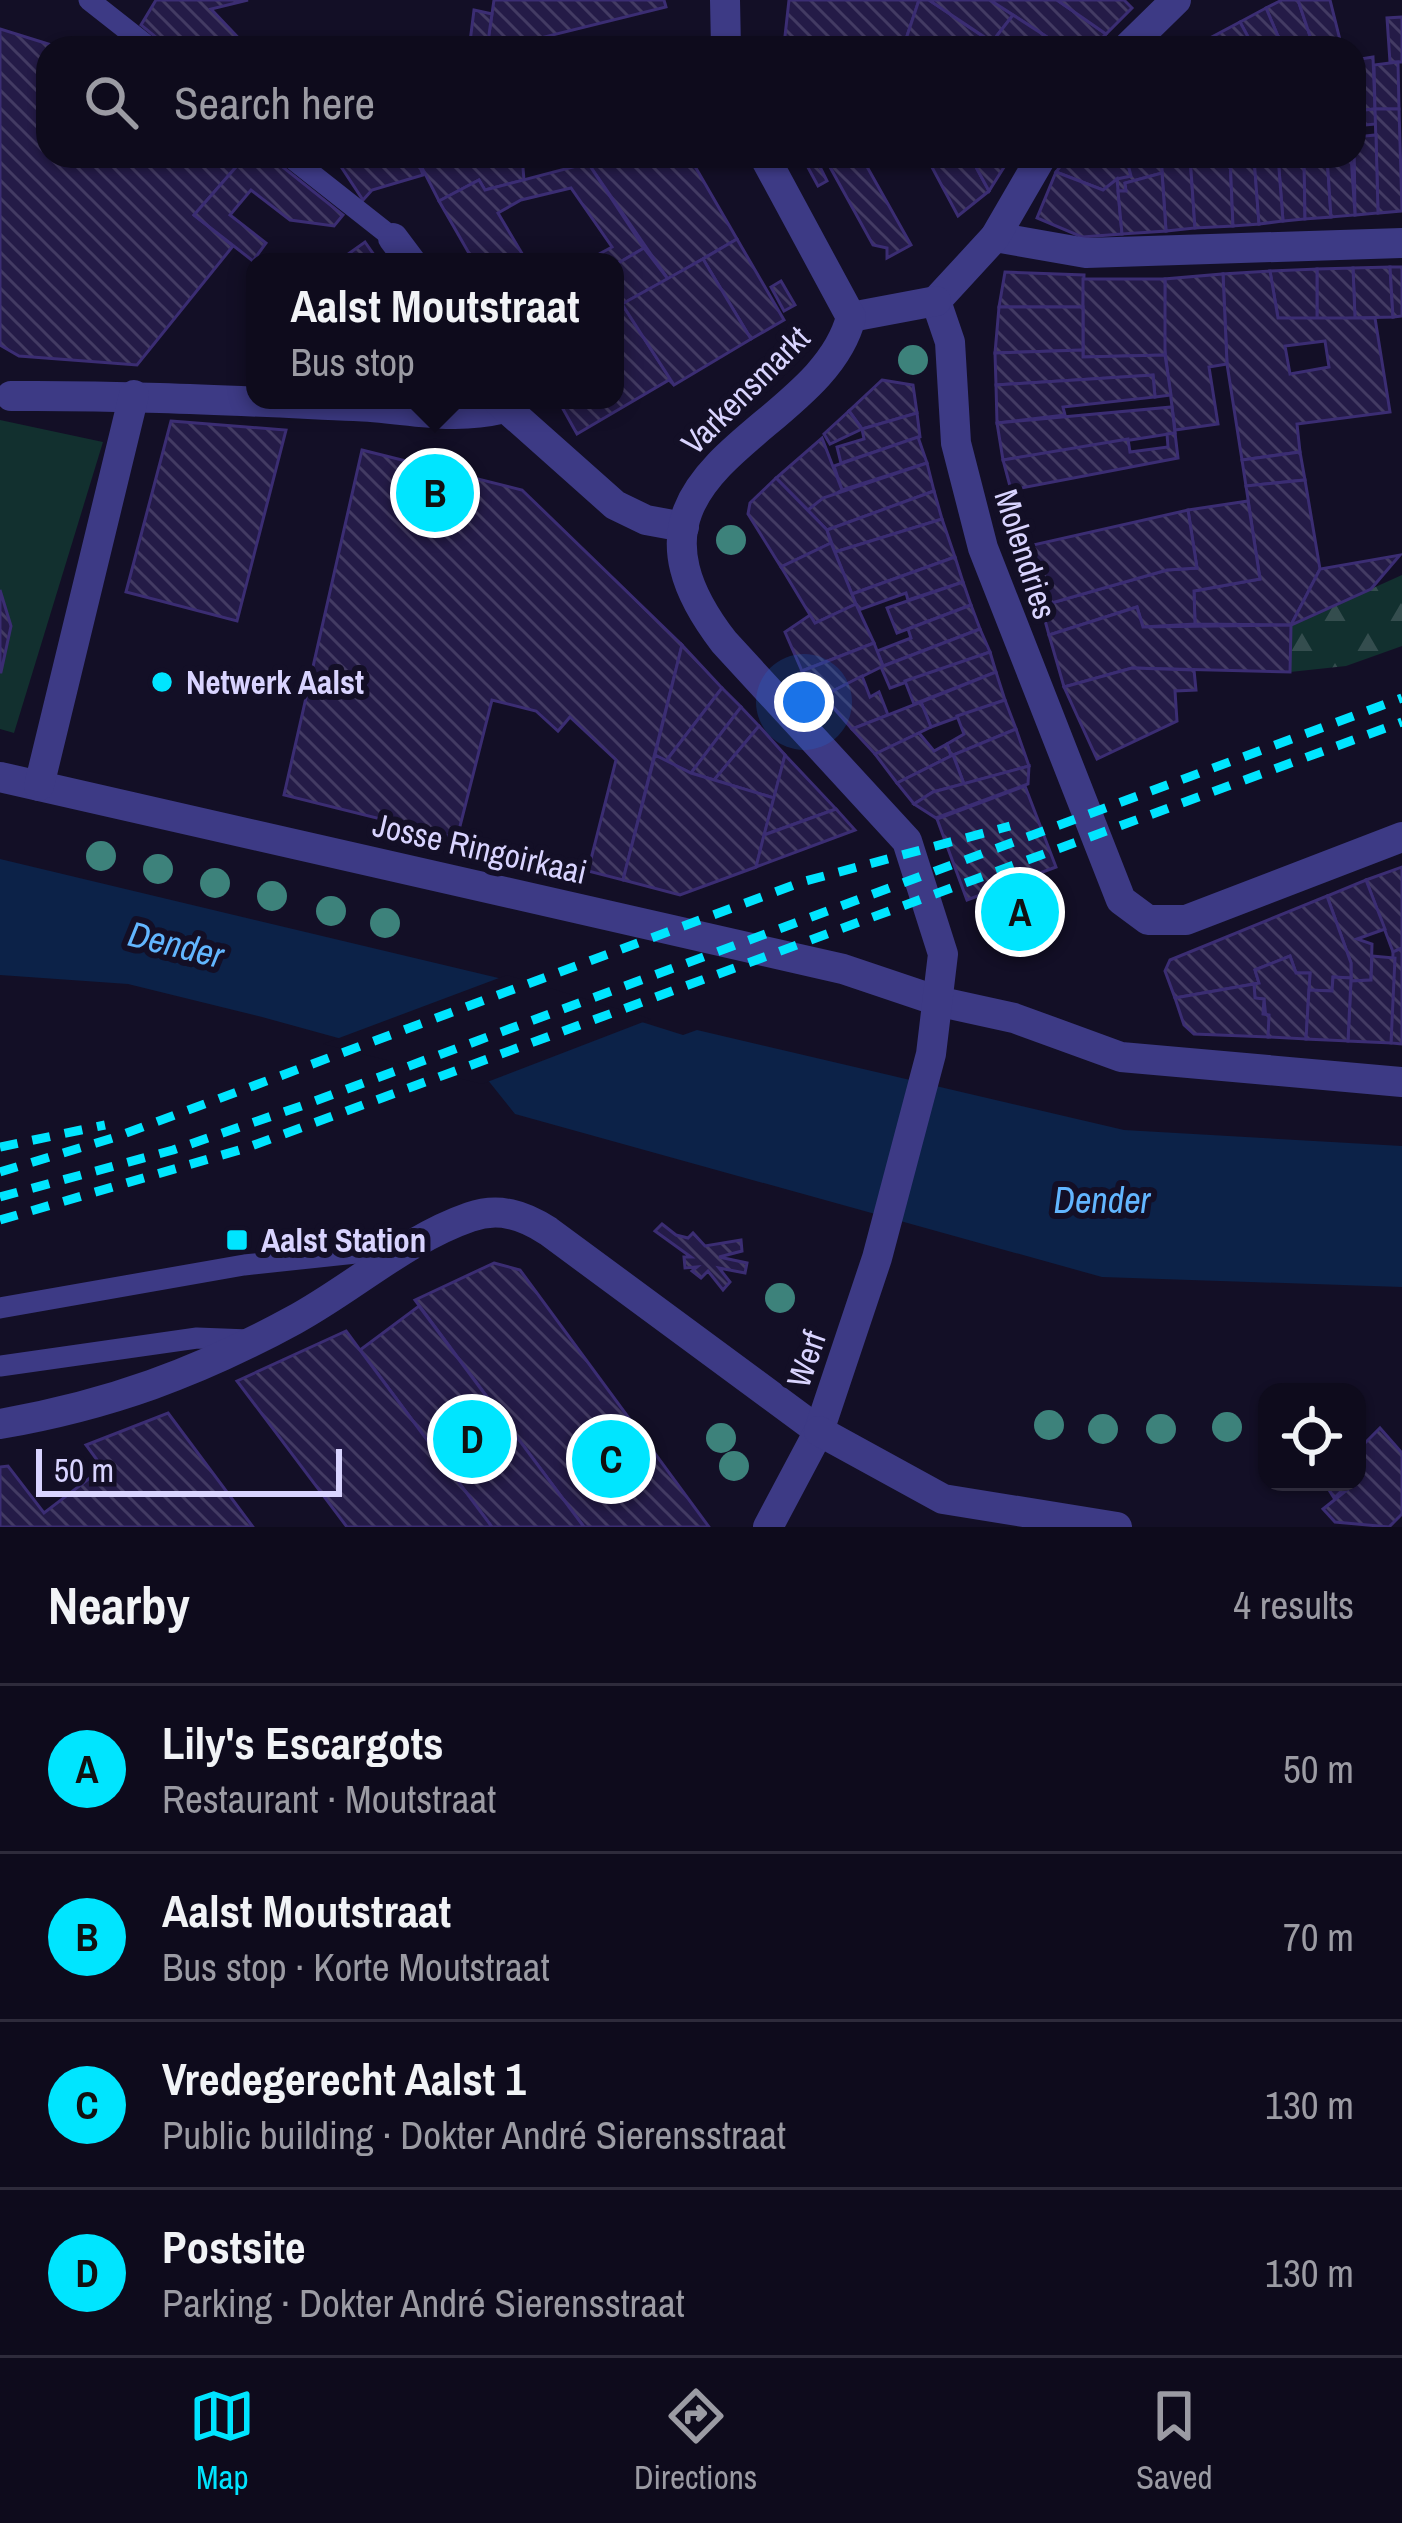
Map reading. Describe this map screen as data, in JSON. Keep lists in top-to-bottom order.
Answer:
{
  "streets": {
    "street": [
      "Varkensmarkt",
      "Molendries",
      "Josse Ringoirkaai",
      "Werf"
    ]
  },
  "crossings": [
    ["Varkensmarkt", "Molendries"],
    ["Varkensmarkt", "Werf"],
    ["Josse Ringoirkaai", "Werf"]
  ],
  "water": ["Dender"],
  "places": {
    "other": ["Netwerk Aalst"],
    "transit": ["Aalst Station"]
  },
  "scale_bar": "50 m",
  "page": {
    "search": "Search here",
    "popup": ["Aalst Moutstraat", "Bus stop"],
    "pins": [
      "B",
      "A",
      "D",
      "C"
    ],
    "scale": "50 m",
    "heading": ["Nearby", "4 results"],
    "list": [
      {
        "mark": "A",
        "name": "Lily's Escargots",
        "note": "Restaurant · Moutstraat",
        "value": "50 m"
      },
      {
        "mark": "B",
        "name": "Aalst Moutstraat",
        "note": "Bus stop · Korte Moutstraat",
        "value": "70 m"
      },
      {
        "mark": "C",
        "name": "Vredegerecht Aalst 1",
        "note": "Public building · Dokter André Sierensstraat",
        "value": "130 m"
      },
      {
        "mark": "D",
        "name": "Postsite",
        "note": "Parking · Dokter André Sierensstraat",
        "value": "130 m"
      }
    ],
    "nav": ["Map", "Directions", "Saved"]
  }
}
